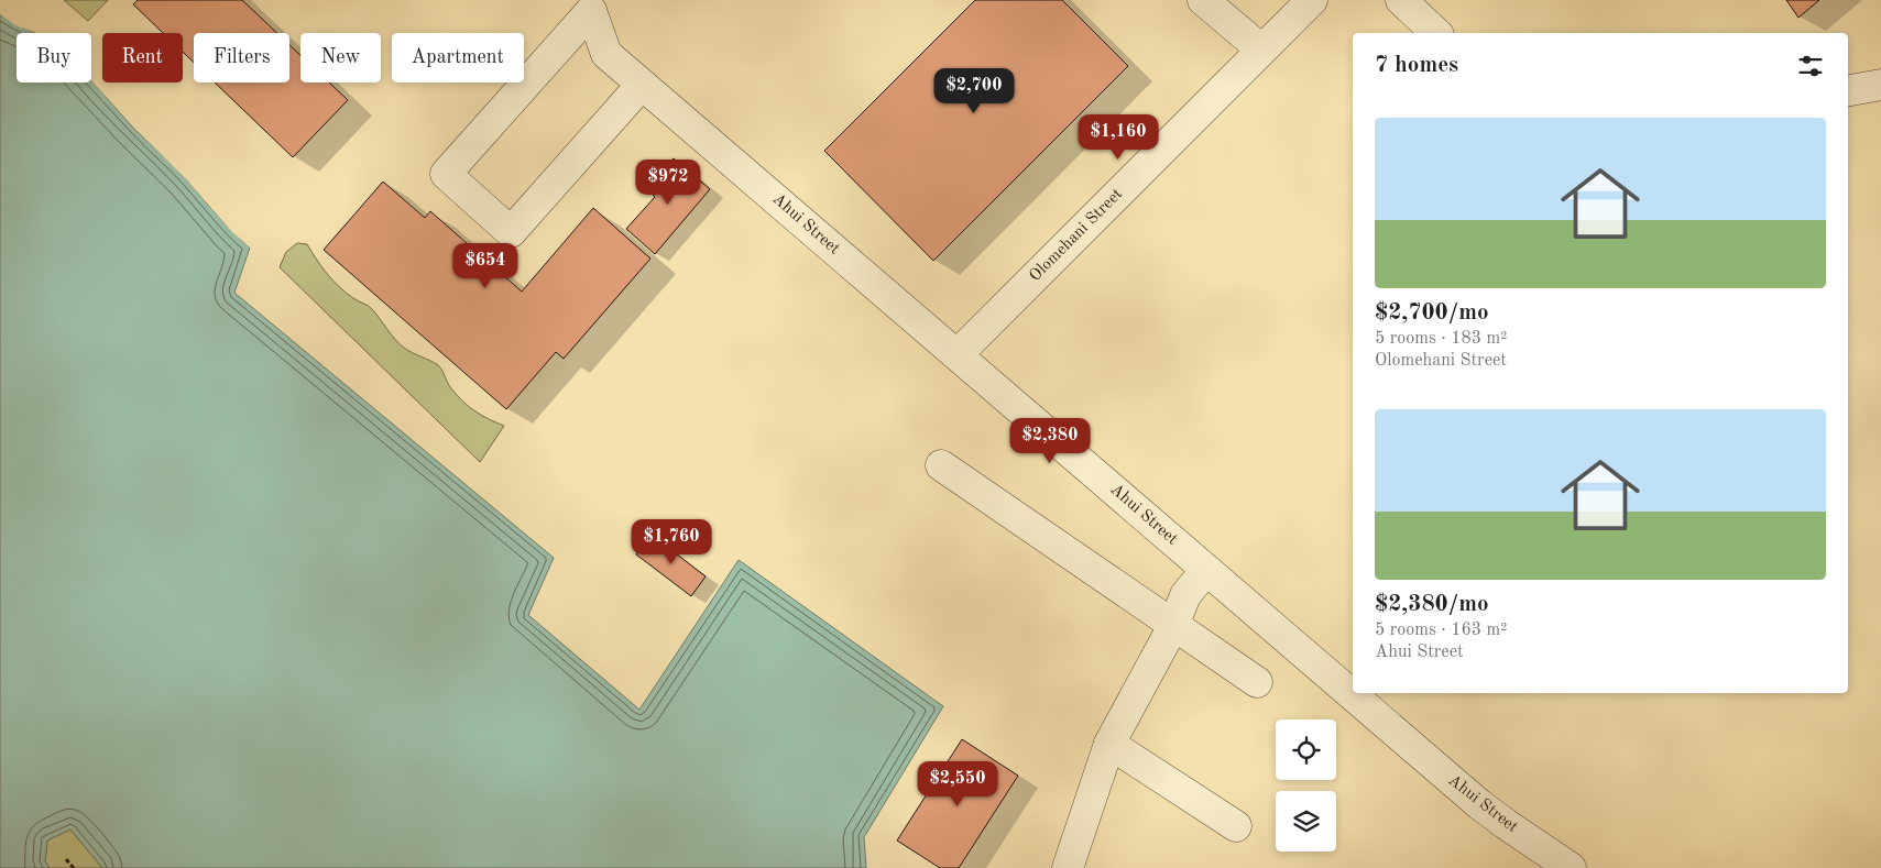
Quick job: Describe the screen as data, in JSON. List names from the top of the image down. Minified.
{"streets":{"street":["Ahui Street","Olomehani Street"]},"crossings":[["Ahui Street","Olomehani Street"]],"page":{"chip":["Buy","Rent","Filters","New","Apartment"],"heading":"7 homes","price":["$2,700","$1,160","$972","$654","$2,380","$1,760","$2,550"],"list":[{"name":"$2,700/mo","note":"5 rooms · 183 m² · Olomehani Street"},{"name":"$2,380/mo","note":"5 rooms · 163 m² · Ahui Street"}]}}
